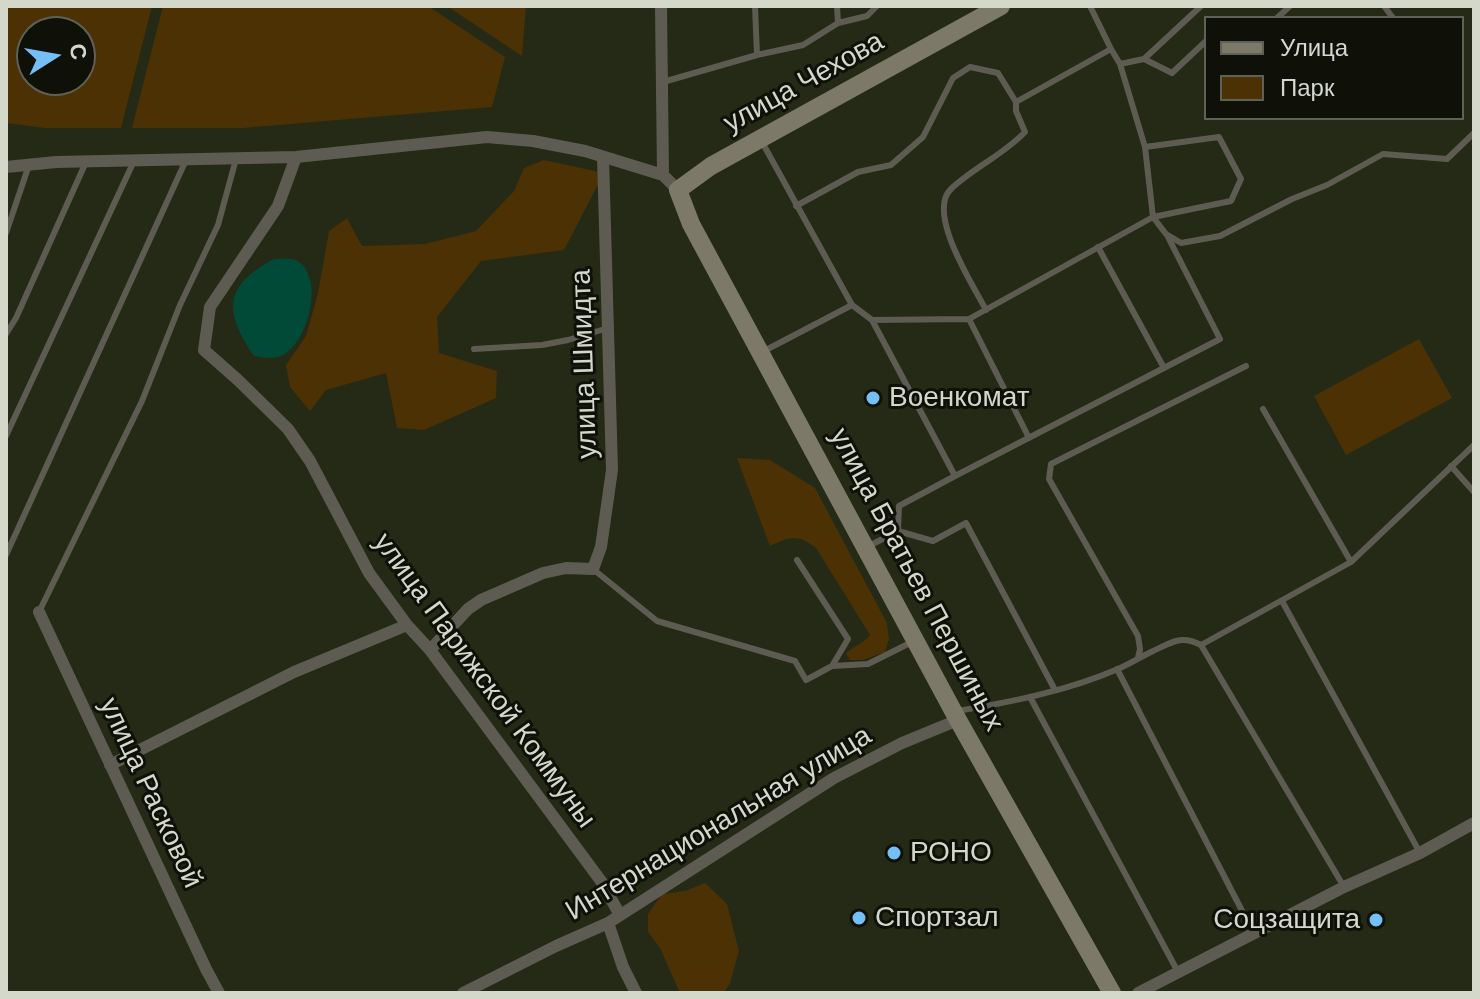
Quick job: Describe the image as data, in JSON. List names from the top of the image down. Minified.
{"streets":{"street":["улица Чехова","улица Шмидта","улица Братьев Першиных","улица Парижской Коммуны","улица Расковой","Интернациональная улица"]},"crossings":[["улица Чехова","улица Братьев Першиных"],["улица Братьев Першиных","Интернациональная улица"],["улица Парижской Коммуны","Интернациональная улица"]],"places":["Военкомат","РОНО","Спортзал","Соцзащита"],"legend":["Улица","Парк"],"north":"right"}
